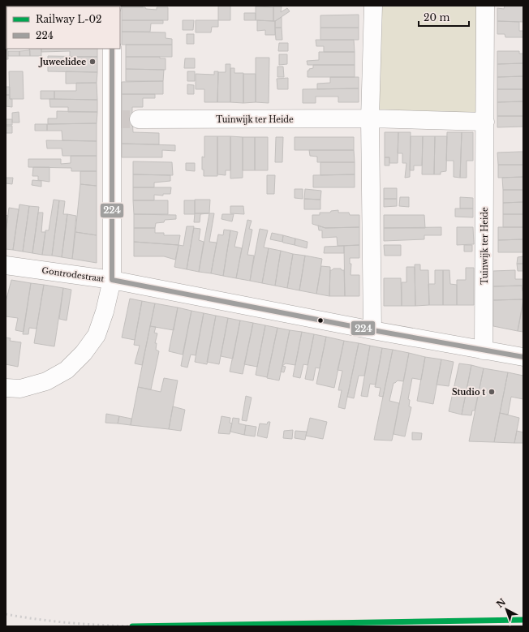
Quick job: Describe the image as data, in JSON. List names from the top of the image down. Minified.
{"streets":{"street":["Tuinwijk ter Heide","Gontrodestraat"]},"crossings":[["Tuinwijk ter Heide","Gontrodestraat"]],"places":["Juweelidee","Studio t"],"lines":["transit line 224","rail line L-02"],"legend":["Railway L-02","224"],"scale_bar":"20 m","north":"top left"}
